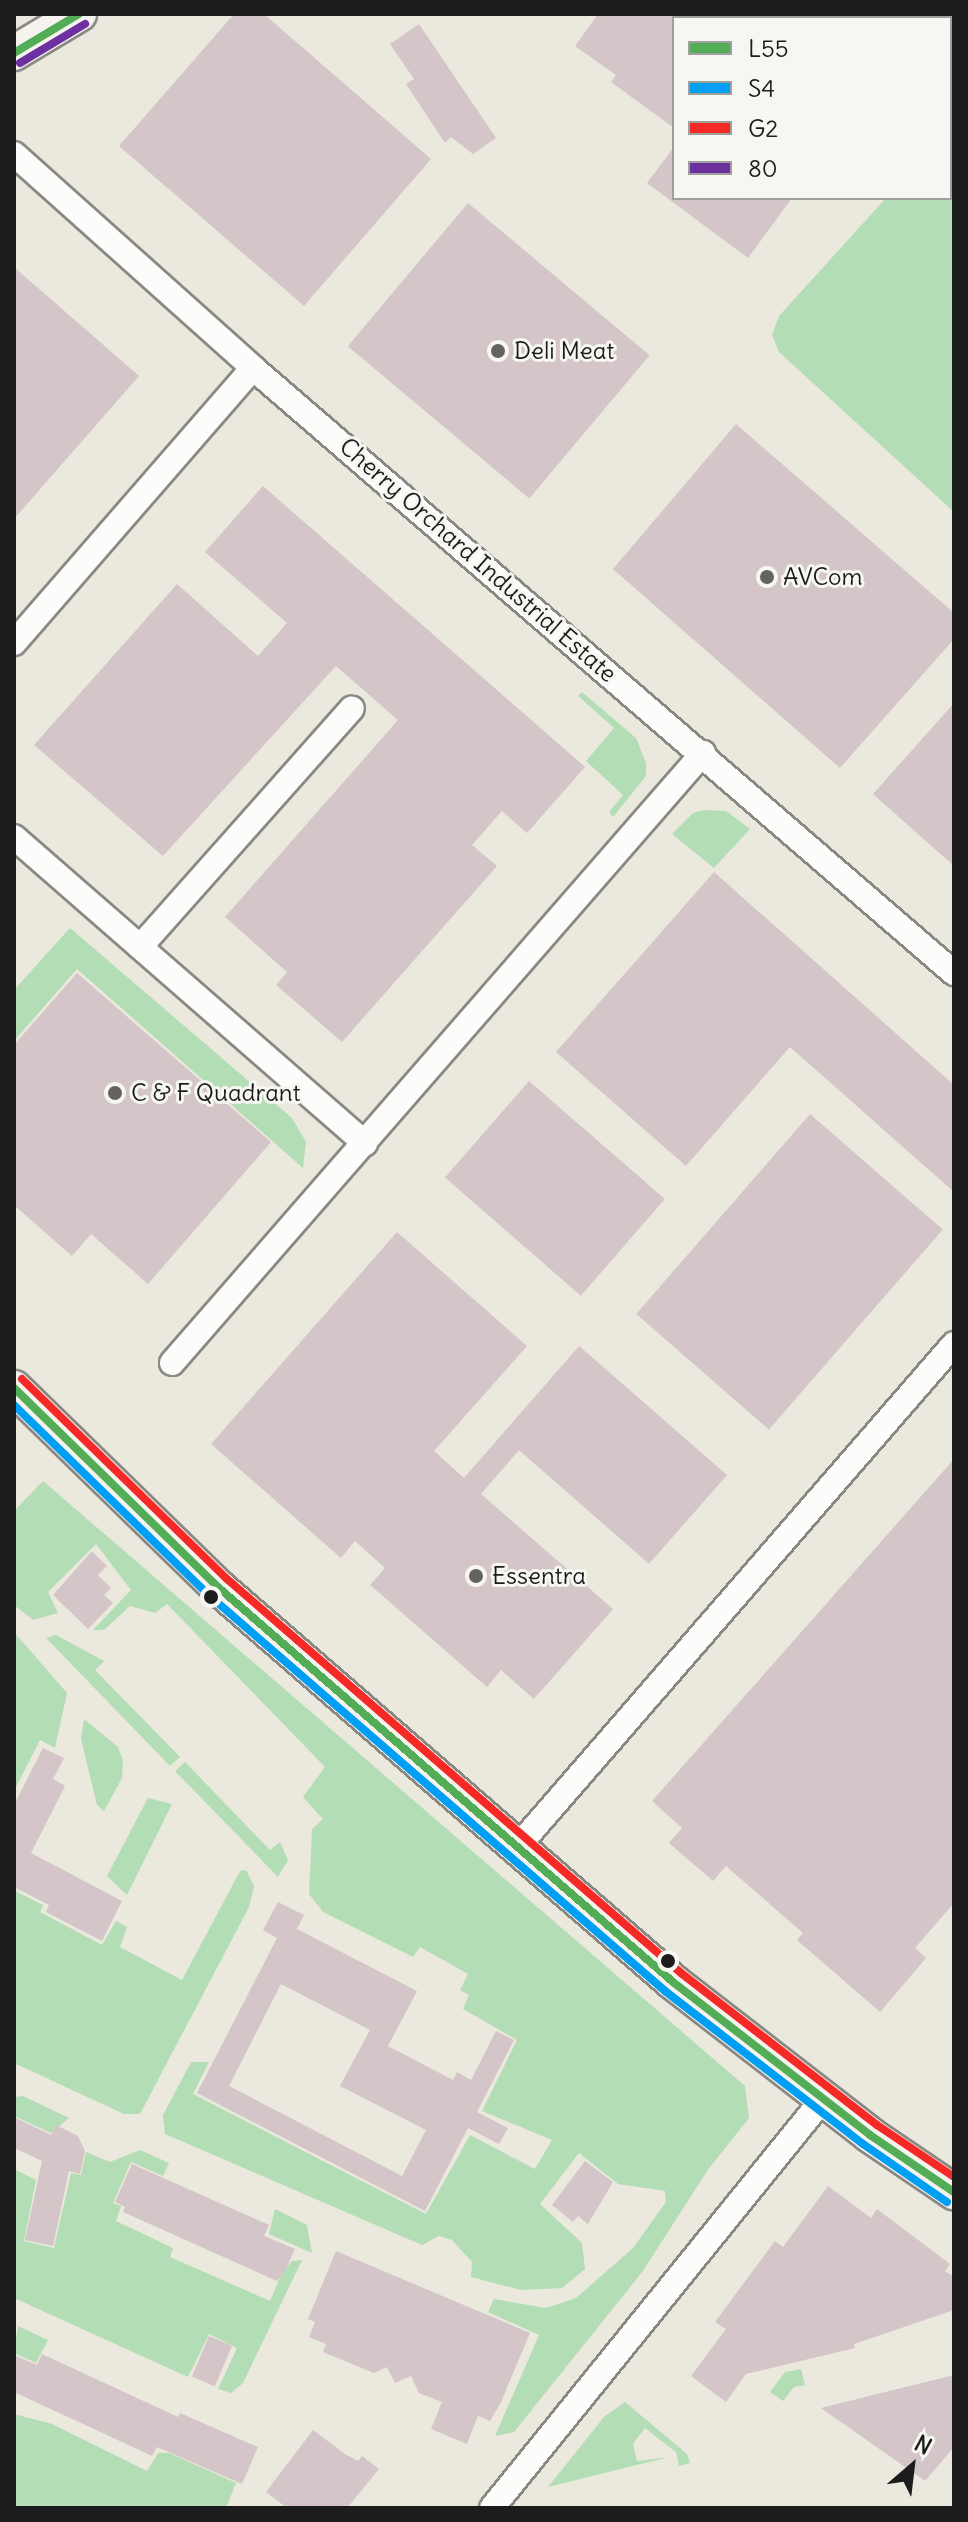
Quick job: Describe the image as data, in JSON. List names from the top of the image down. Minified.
{"streets":{"street":["Cherry Orchard Industrial Estate"]},"places":["Deli Meat","AVCom","C & F Quadrant","Essentra"],"lines":["transit line L55","transit line 80","transit line G2","transit line S4"],"legend":["L55","S4","G2","80"],"north":"top right"}
